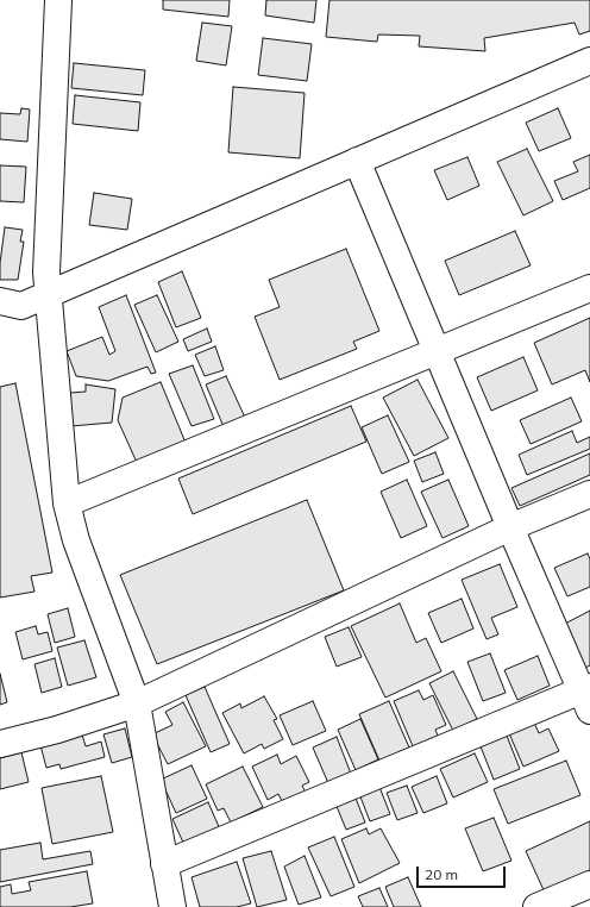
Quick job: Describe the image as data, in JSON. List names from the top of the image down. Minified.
{"scale_bar":"20 m"}
